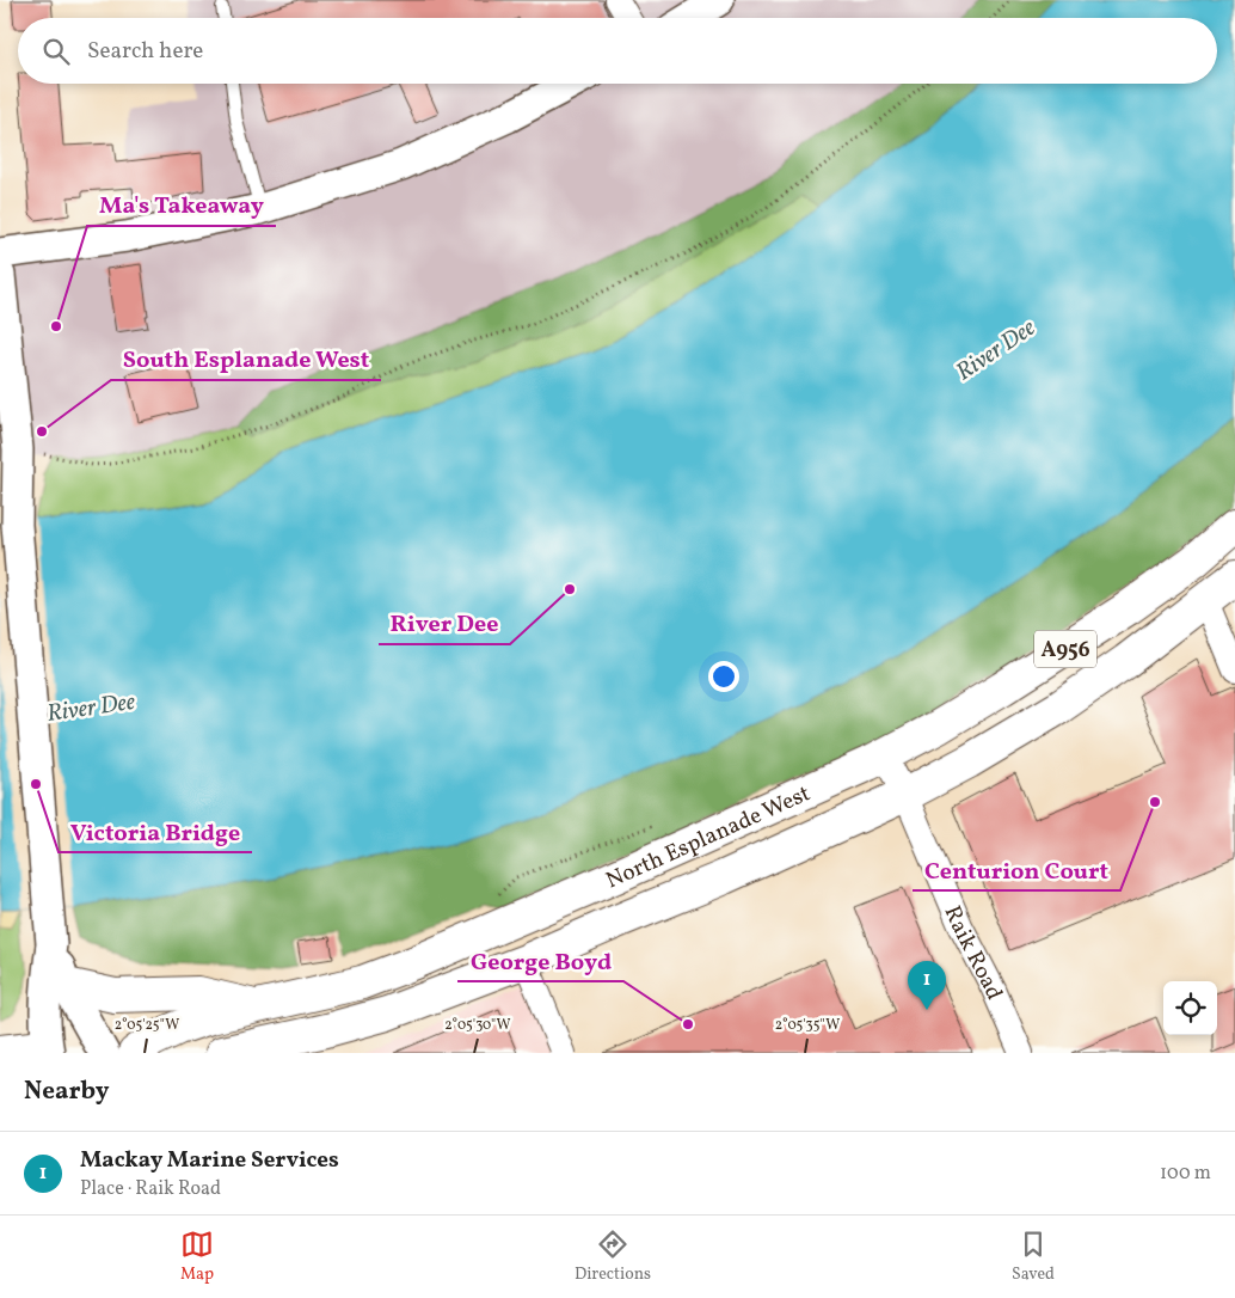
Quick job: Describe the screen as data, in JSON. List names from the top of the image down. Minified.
{"streets":{"main road":["A956","North Esplanade West"],"street":["Raik Road"]},"crossings":[["North Esplanade West","Raik Road"]],"water":["River Dee"],"places":["Ma's Takeaway","South Esplanade West","River Dee","Victoria Bridge","Centurion Court","George Boyd"],"page":{"search":"Search here","pins":"1","heading":"Nearby","list":[{"mark":"1","name":"Mackay Marine Services","note":"Place · Raik Road","value":"100 m"}],"nav":["Map","Directions","Saved"]},"coordinates":["2°05'25\"W","2°05'30\"W","2°05'35\"W"]}
